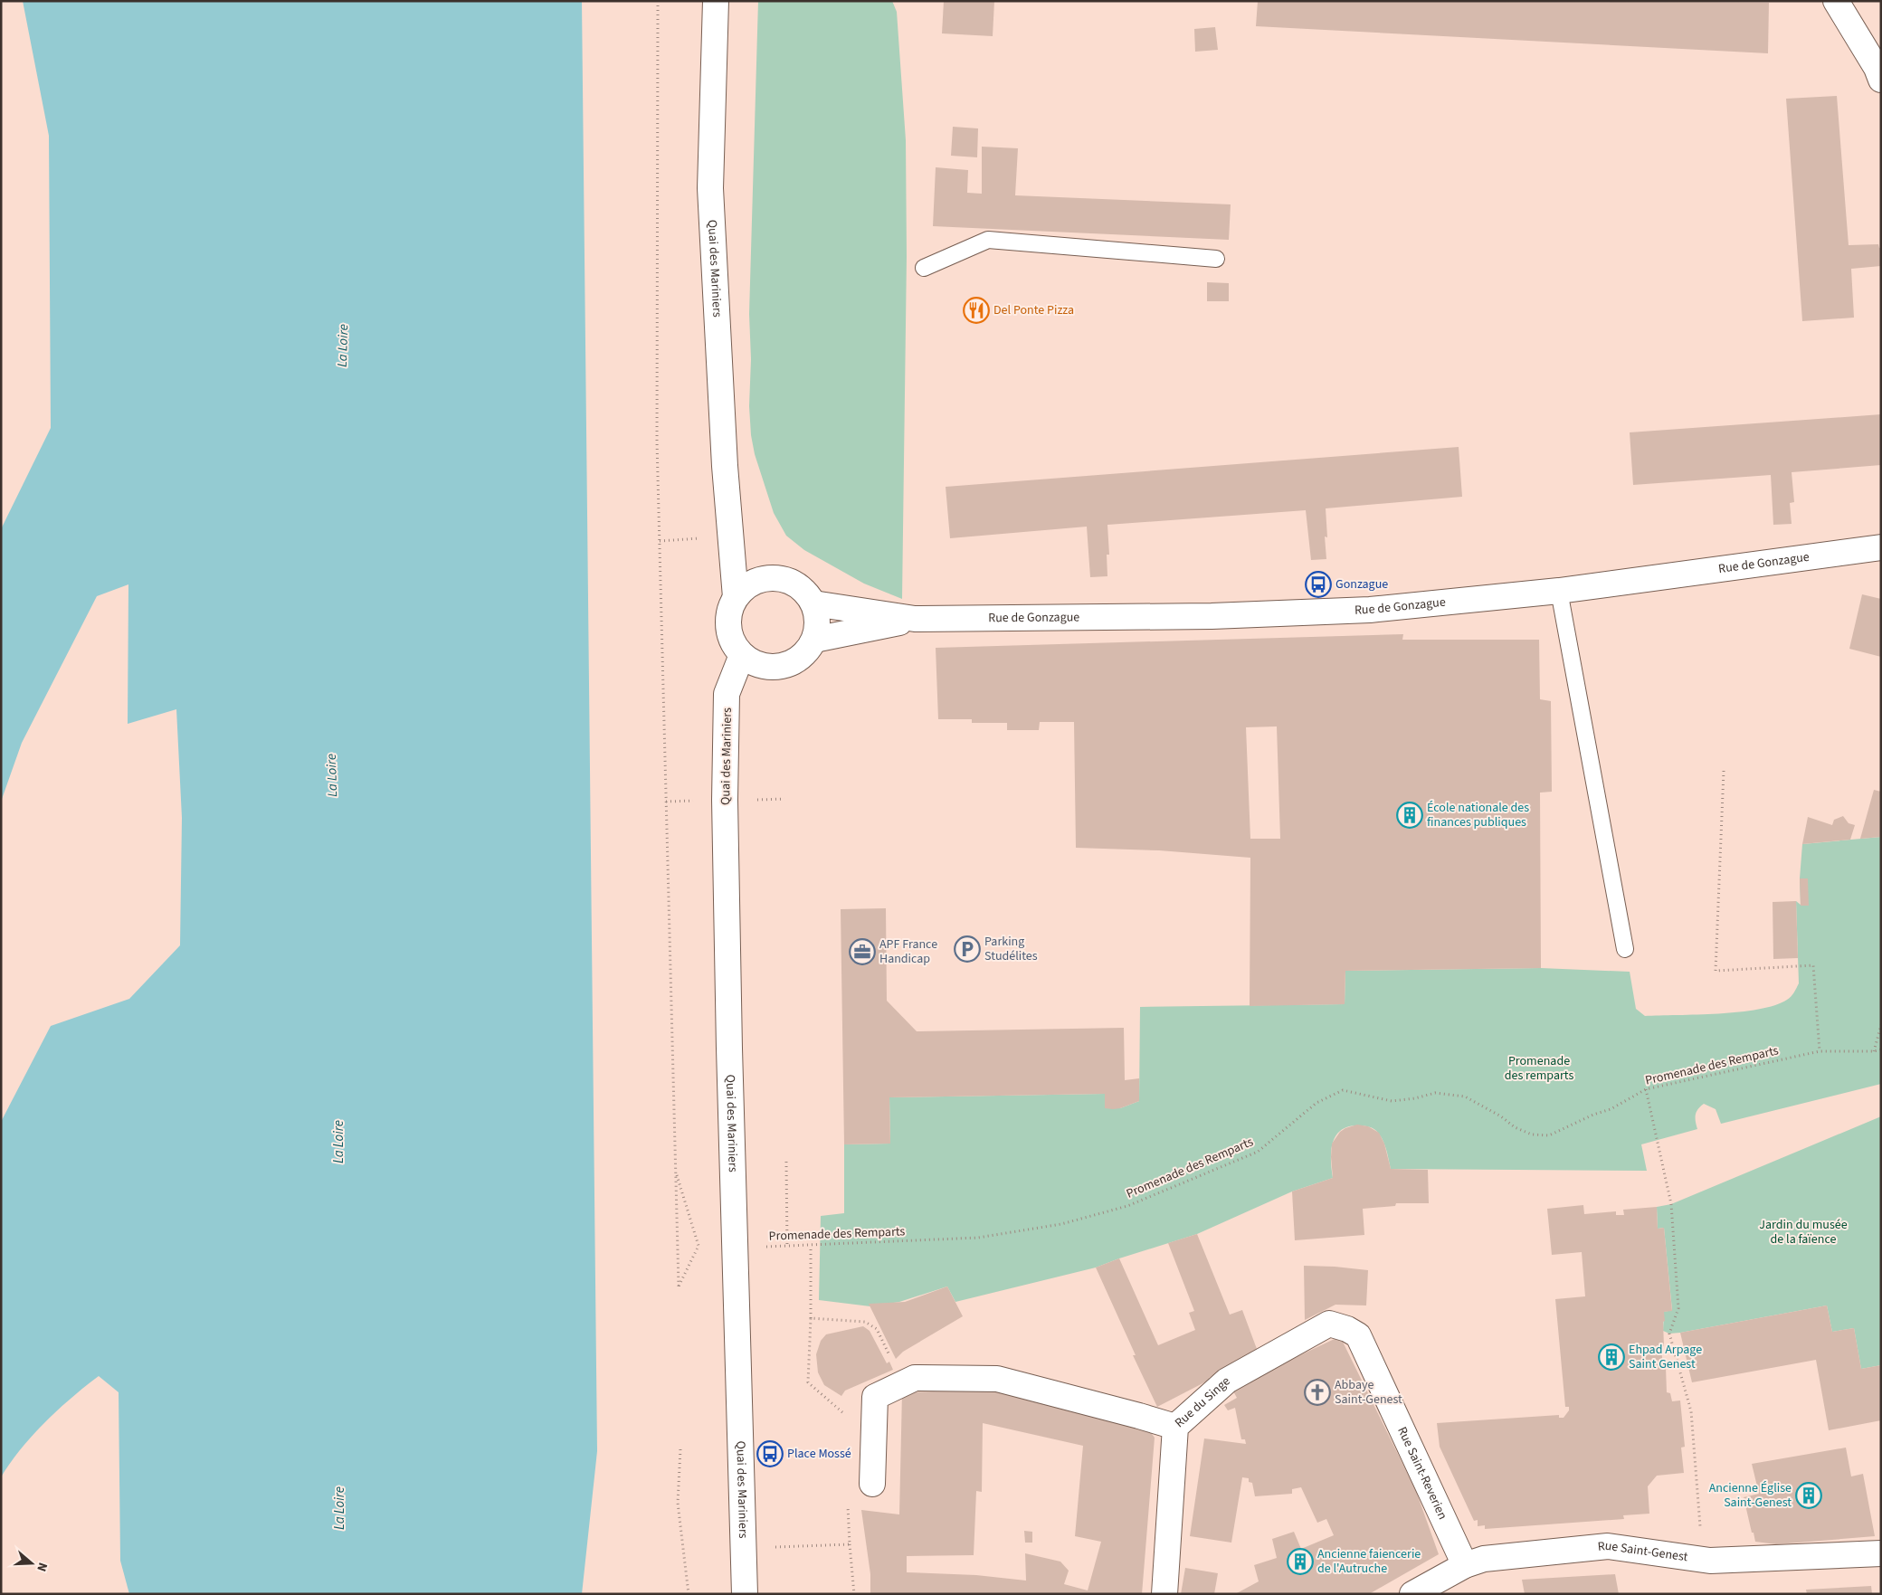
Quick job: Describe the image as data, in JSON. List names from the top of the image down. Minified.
{"streets":{"main road":["Quai des Mariniers","Rue de Gonzague","Rue du Singe","Rue Saint-Reverien","Rue Saint-Genest"],"path":["Promenade des Remparts"]},"crossings":[["Quai des Mariniers","Rue de Gonzague"],["Quai des Mariniers","Promenade des Remparts"],["Rue du Singe","Rue Saint-Reverien"],["Rue Saint-Reverien","Rue Saint-Genest"]],"water":["La Loire"],"parks":["Promenade des remparts","Jardin du musée de la faïence"],"places":{"restaurant":["Del Ponte Pizza"],"bus stop":["Gonzague","Place Mossé"],"building":["École nationale des finances publiques","Ehpad Arpage Saint Genest","Ancienne Église Saint-Genest","Ancienne faiencerie de l'Autruche"],"parking":["Parking Studélites"],"office":["APF France Handicap"],"church":["Abbaye Saint-Genest"]},"north":"right"}
